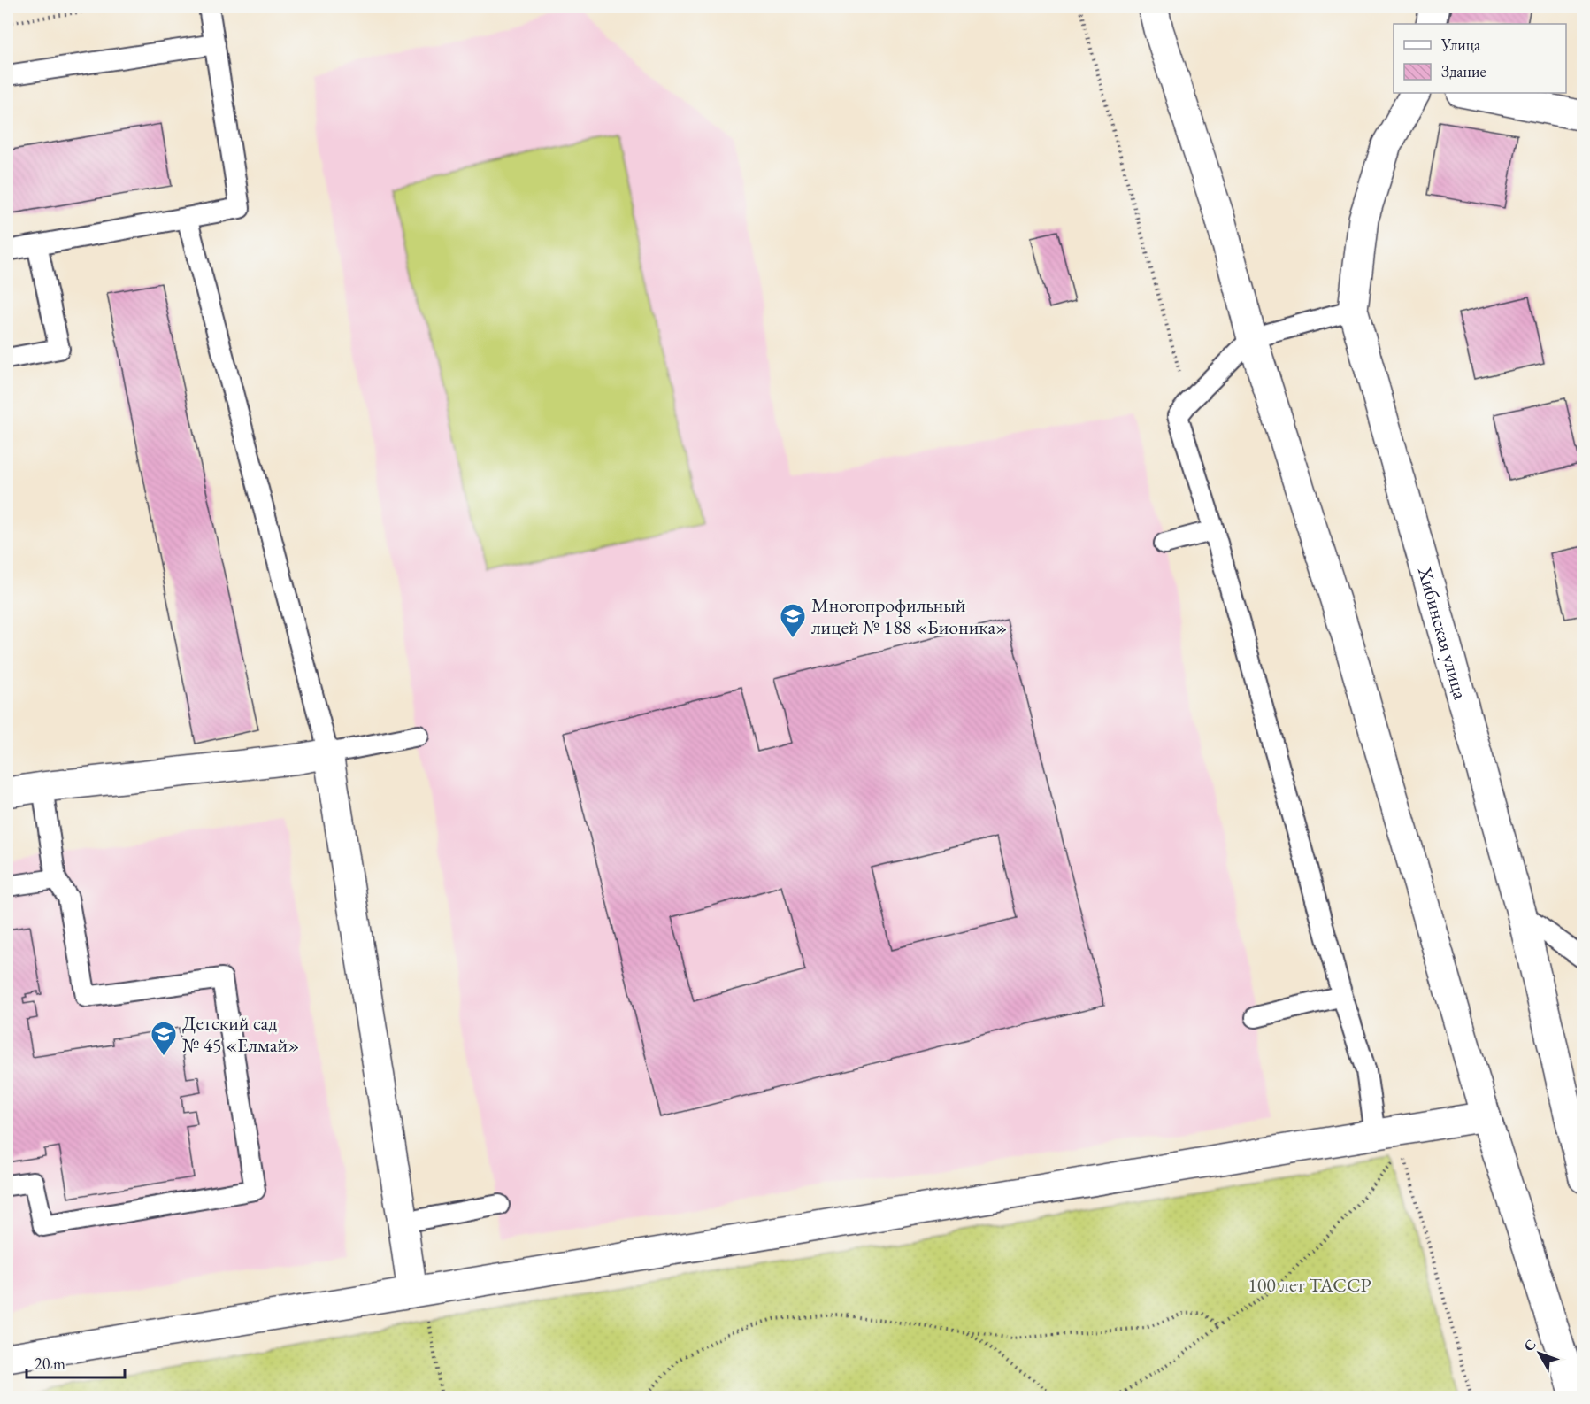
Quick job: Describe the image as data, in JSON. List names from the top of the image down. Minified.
{"streets":{"street":["Хибинская улица"]},"parks":["100 лет ТАССР"],"places":{"school or university":["Многопрофильный лицей № 188 «Бионика»","Детский сад № 45 «Елмай»"]},"legend":["Улица","Здание"],"scale_bar":"20 m","north":"top left"}
